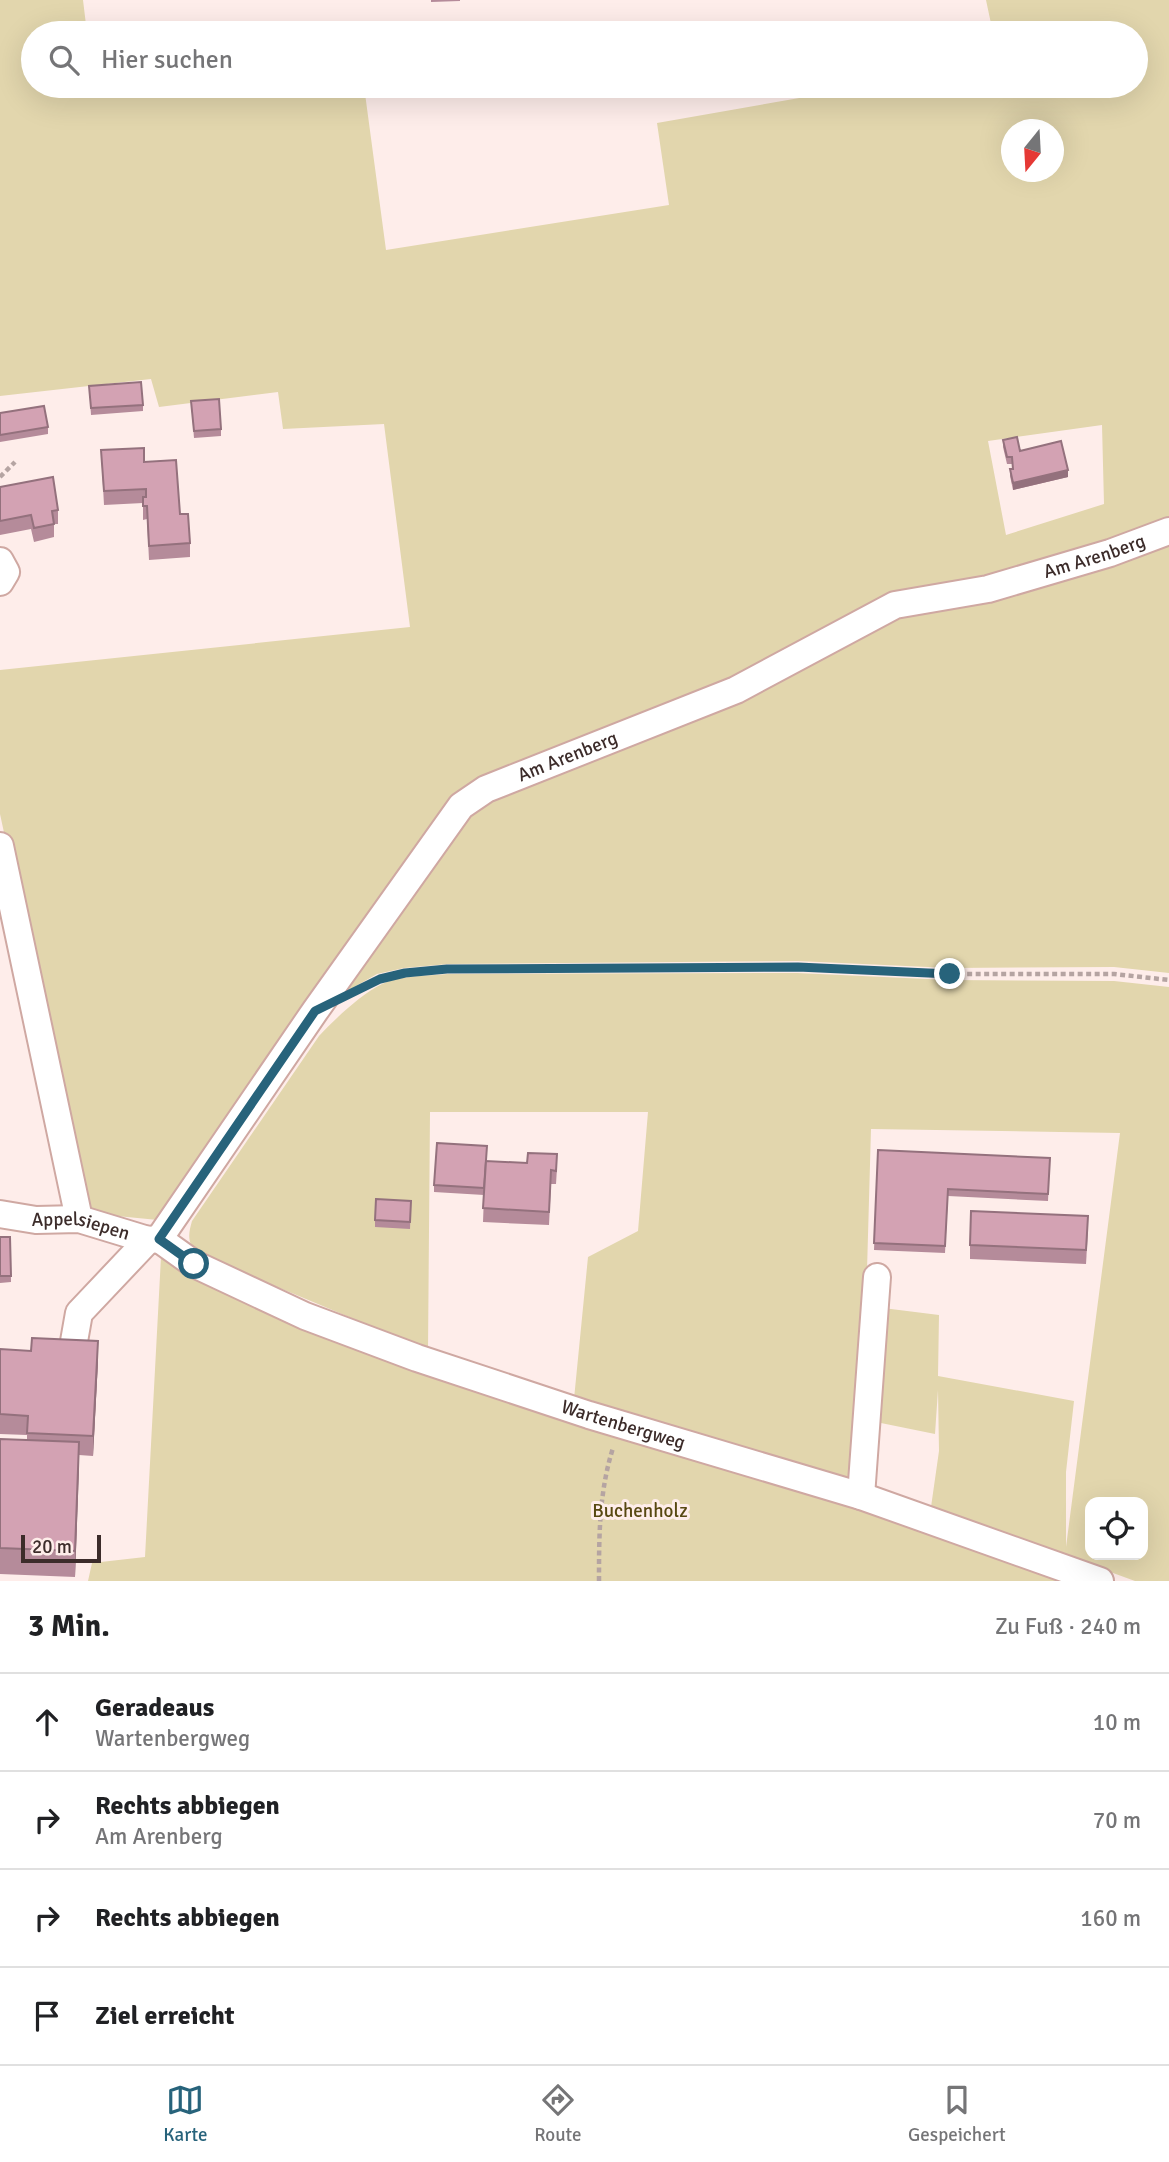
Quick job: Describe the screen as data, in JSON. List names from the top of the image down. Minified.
{"streets":{"street":["Am Arenberg","Appelsiepen","Wartenbergweg"]},"crossings":[["Am Arenberg","Appelsiepen"],["Am Arenberg","Wartenbergweg"],["Appelsiepen","Wartenbergweg"]],"parks":["Buchenholz"],"scale_bar":"20 m","north":"bottom","page":{"search":"Hier suchen","scale":"20 m","heading":["3 Min.","Zu Fuß · 240 m"],"list":[["Geradeaus","Wartenbergweg","10 m"],["Rechts abbiegen","Am Arenberg","70 m"],["Rechts abbiegen","160 m"],"Ziel erreicht"],"nav":["Karte","Route","Gespeichert"]}}
